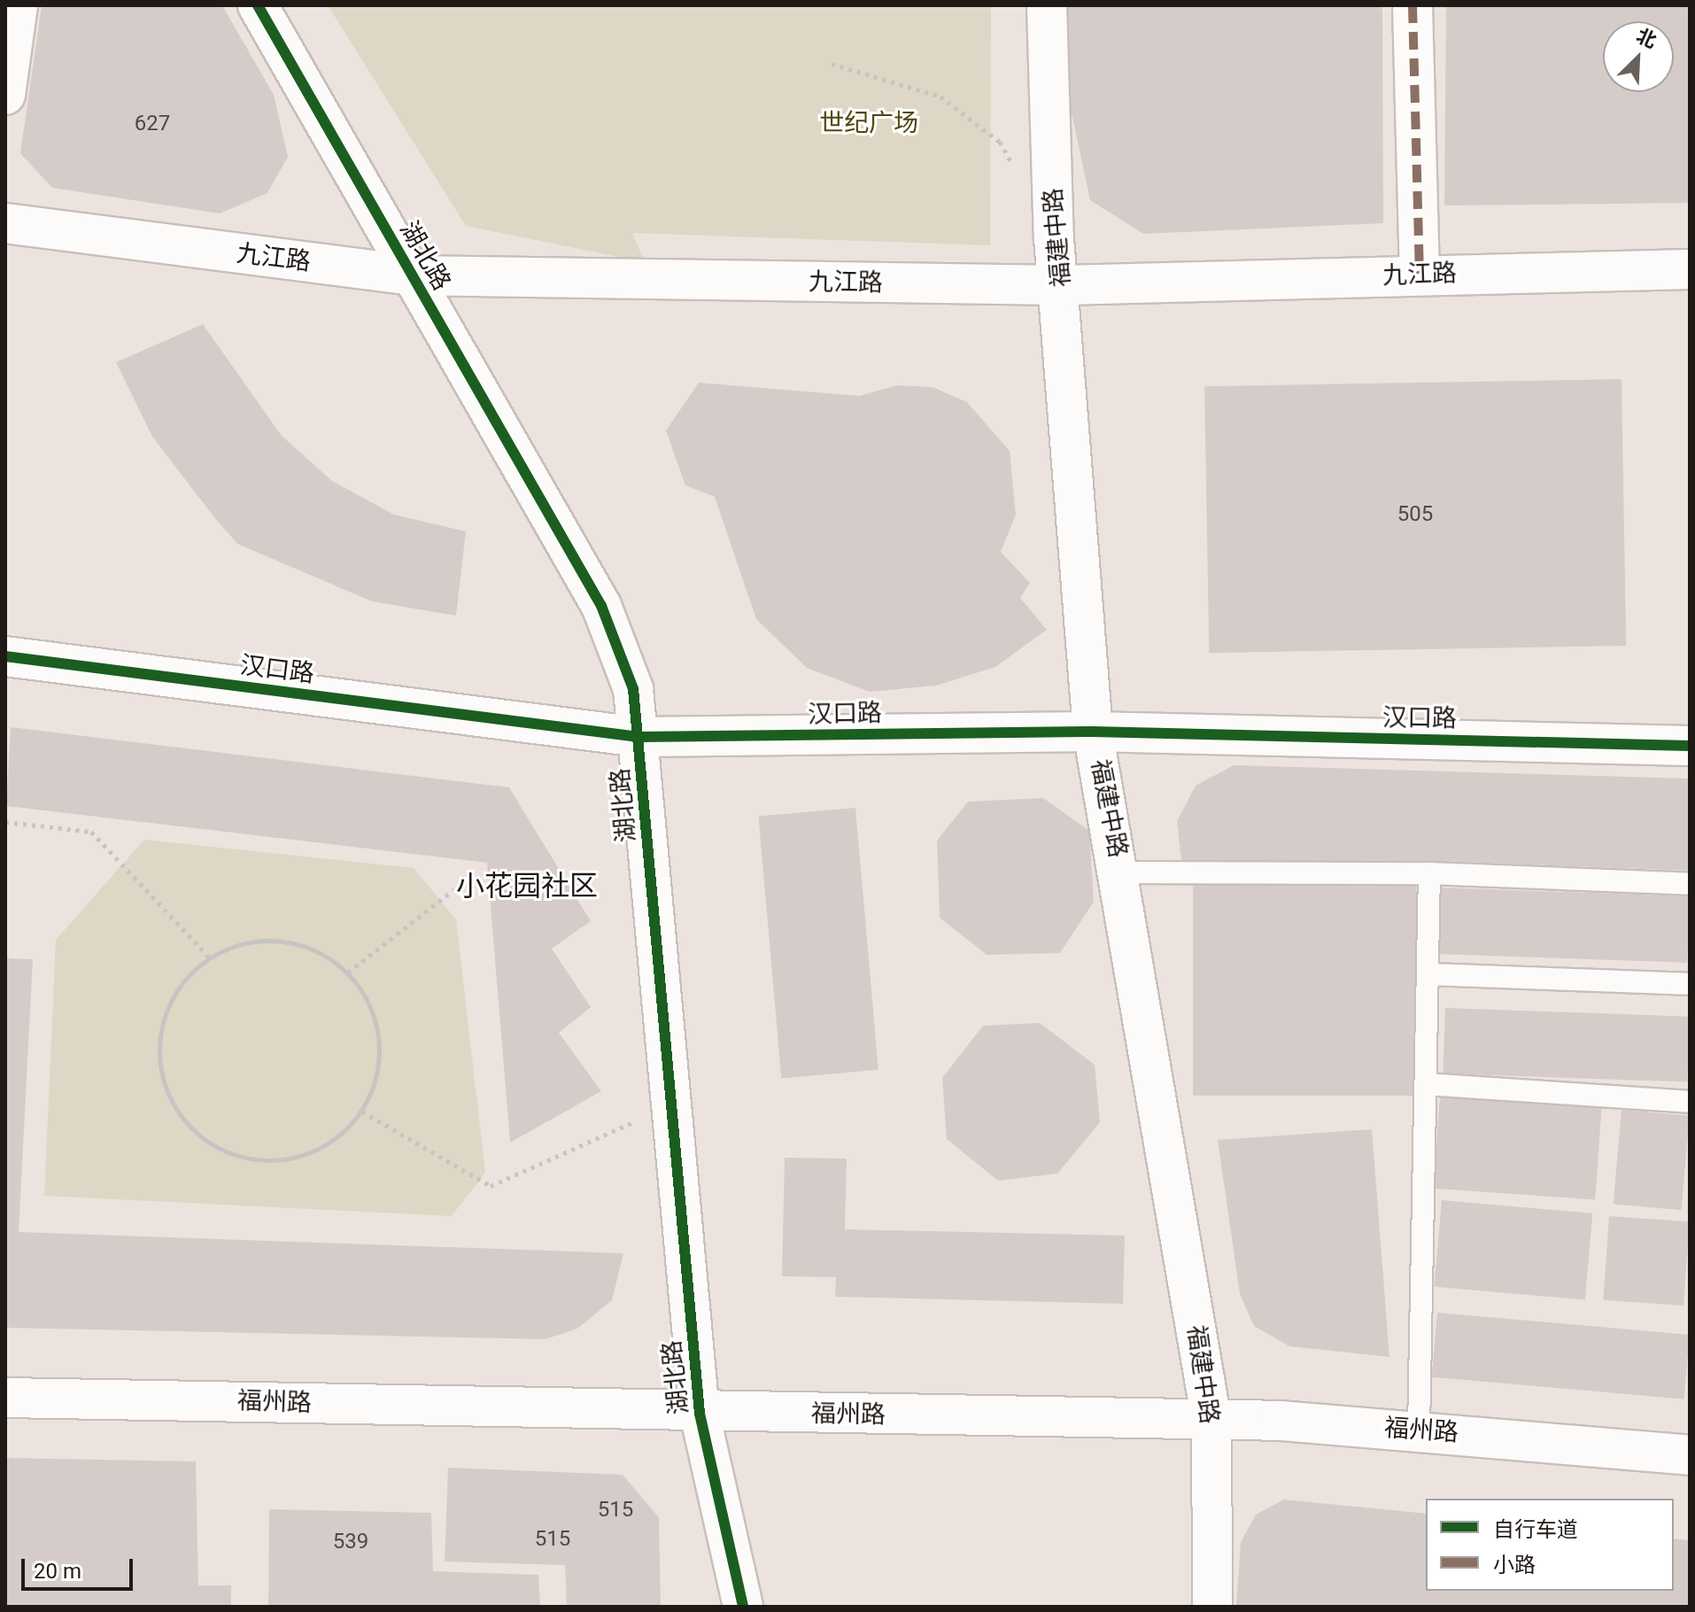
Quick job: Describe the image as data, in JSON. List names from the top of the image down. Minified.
{"streets":{"street":["福建中路","湖北路","九江路","汉口路","福州路"]},"crossings":[["福建中路","九江路"],["福建中路","汉口路"],["福建中路","福州路"],["湖北路","九江路"],["湖北路","汉口路"],["湖北路","福州路"]],"districts":["小花园社区"],"parks":["世纪广场"],"house_numbers":["627","505","515","515","539"],"legend":["自行车道","小路"],"scale_bar":"20 m","north":"top right"}
